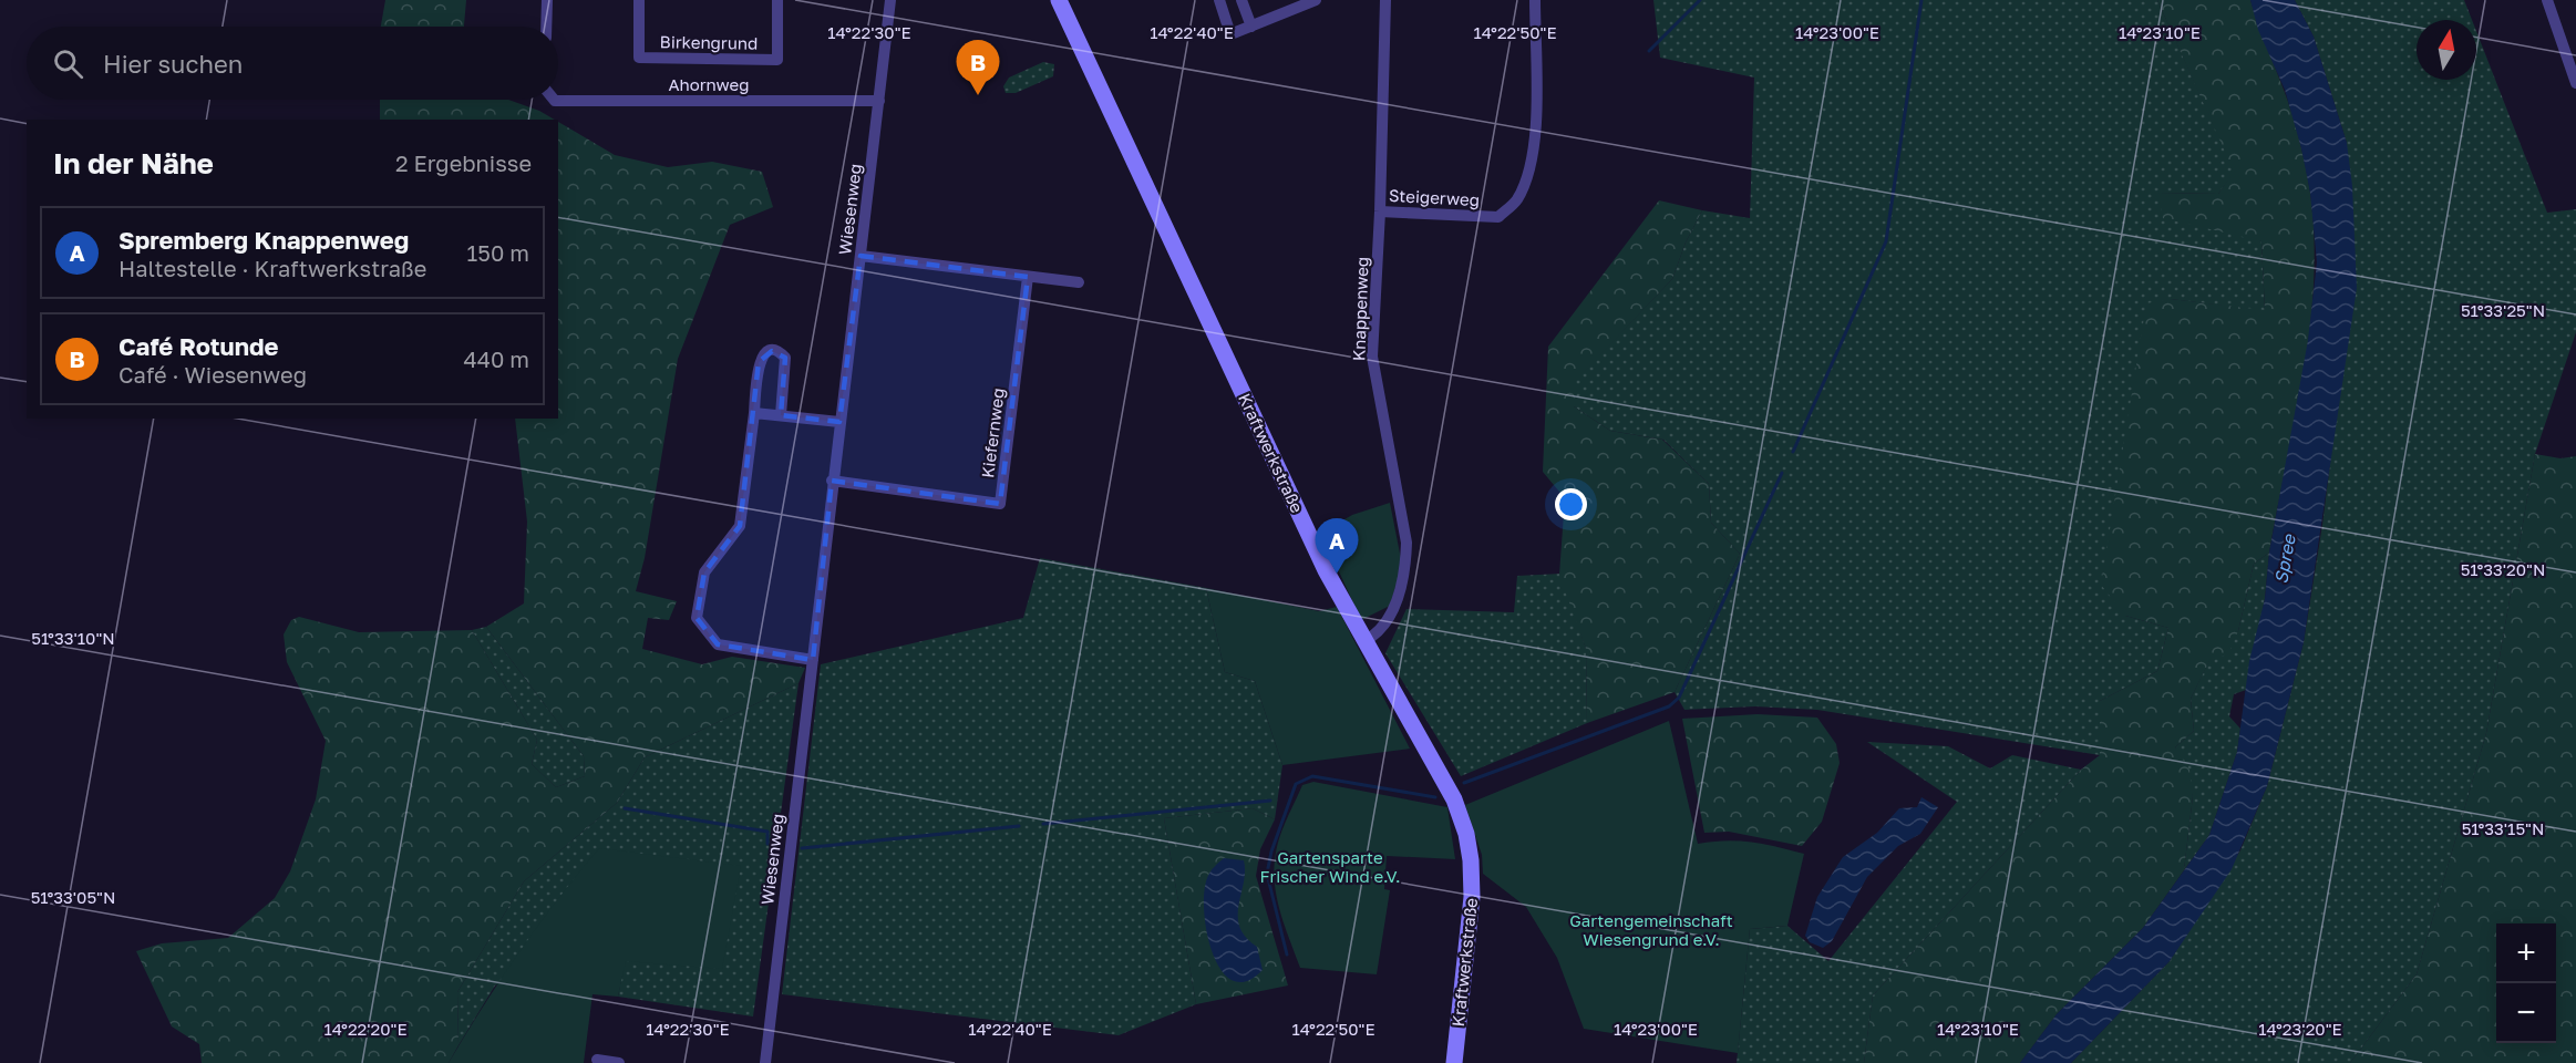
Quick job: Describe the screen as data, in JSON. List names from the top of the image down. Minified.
{"streets":{"main road":["Kraftwerkstraße"],"street":["Birkengrund","Ahornweg","Steigerweg","Wiesenweg","Knappenweg","Kiefernweg"]},"crossings":[["Ahornweg","Wiesenweg"],["Steigerweg","Knappenweg"],["Wiesenweg","Kiefernweg"],["Knappenweg","Kraftwerkstraße"]],"water":["Spree"],"parks":["Gartensparte Frischer Wind e.V.","Gartengemeinschaft Wiesengrund e.V."],"north":"top","page":{"search":"Hier suchen","pins":["B","A"],"heading":["In der Nähe","2 Ergebnisse"],"list":[{"mark":"A","name":"Spremberg Knappenweg","note":"Haltestelle · Kraftwerkstraße","value":"150 m"},{"mark":"B","name":"Café Rotunde","note":"Café · Wiesenweg","value":"440 m"}],"map_buttons":["+","−"]},"coordinates":["14°22'30\"E","14°22'40\"E","14°22'50\"E","14°23'00\"E","14°23'10\"E","51°33'25\"N","51°33'20\"N","51°33'10\"N","51°33'15\"N","51°33'05\"N","14°22'20\"E","14°23'20\"E"]}
